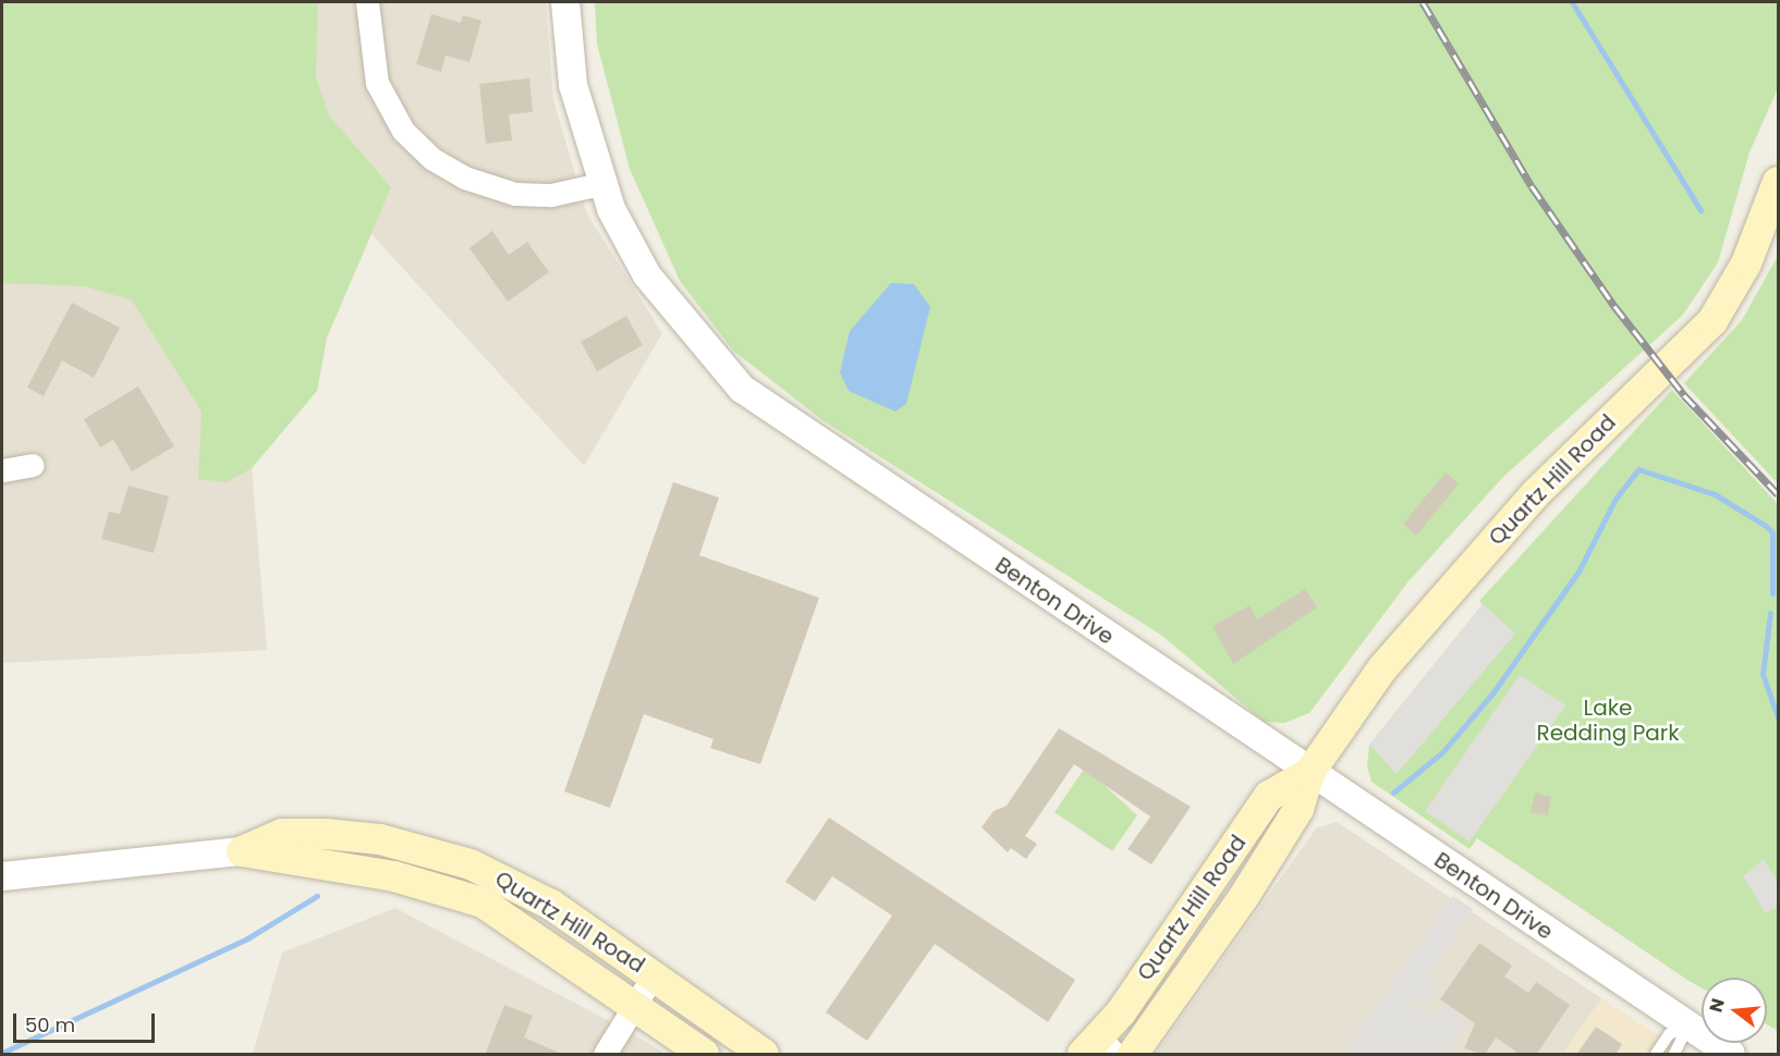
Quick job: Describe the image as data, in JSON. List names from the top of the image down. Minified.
{"streets":{"main road":["Quartz Hill Road"],"street":["Benton Drive"]},"crossings":[["Quartz Hill Road","Benton Drive"]],"parks":["Lake Redding Park"],"scale_bar":"50 m","north":"left"}
